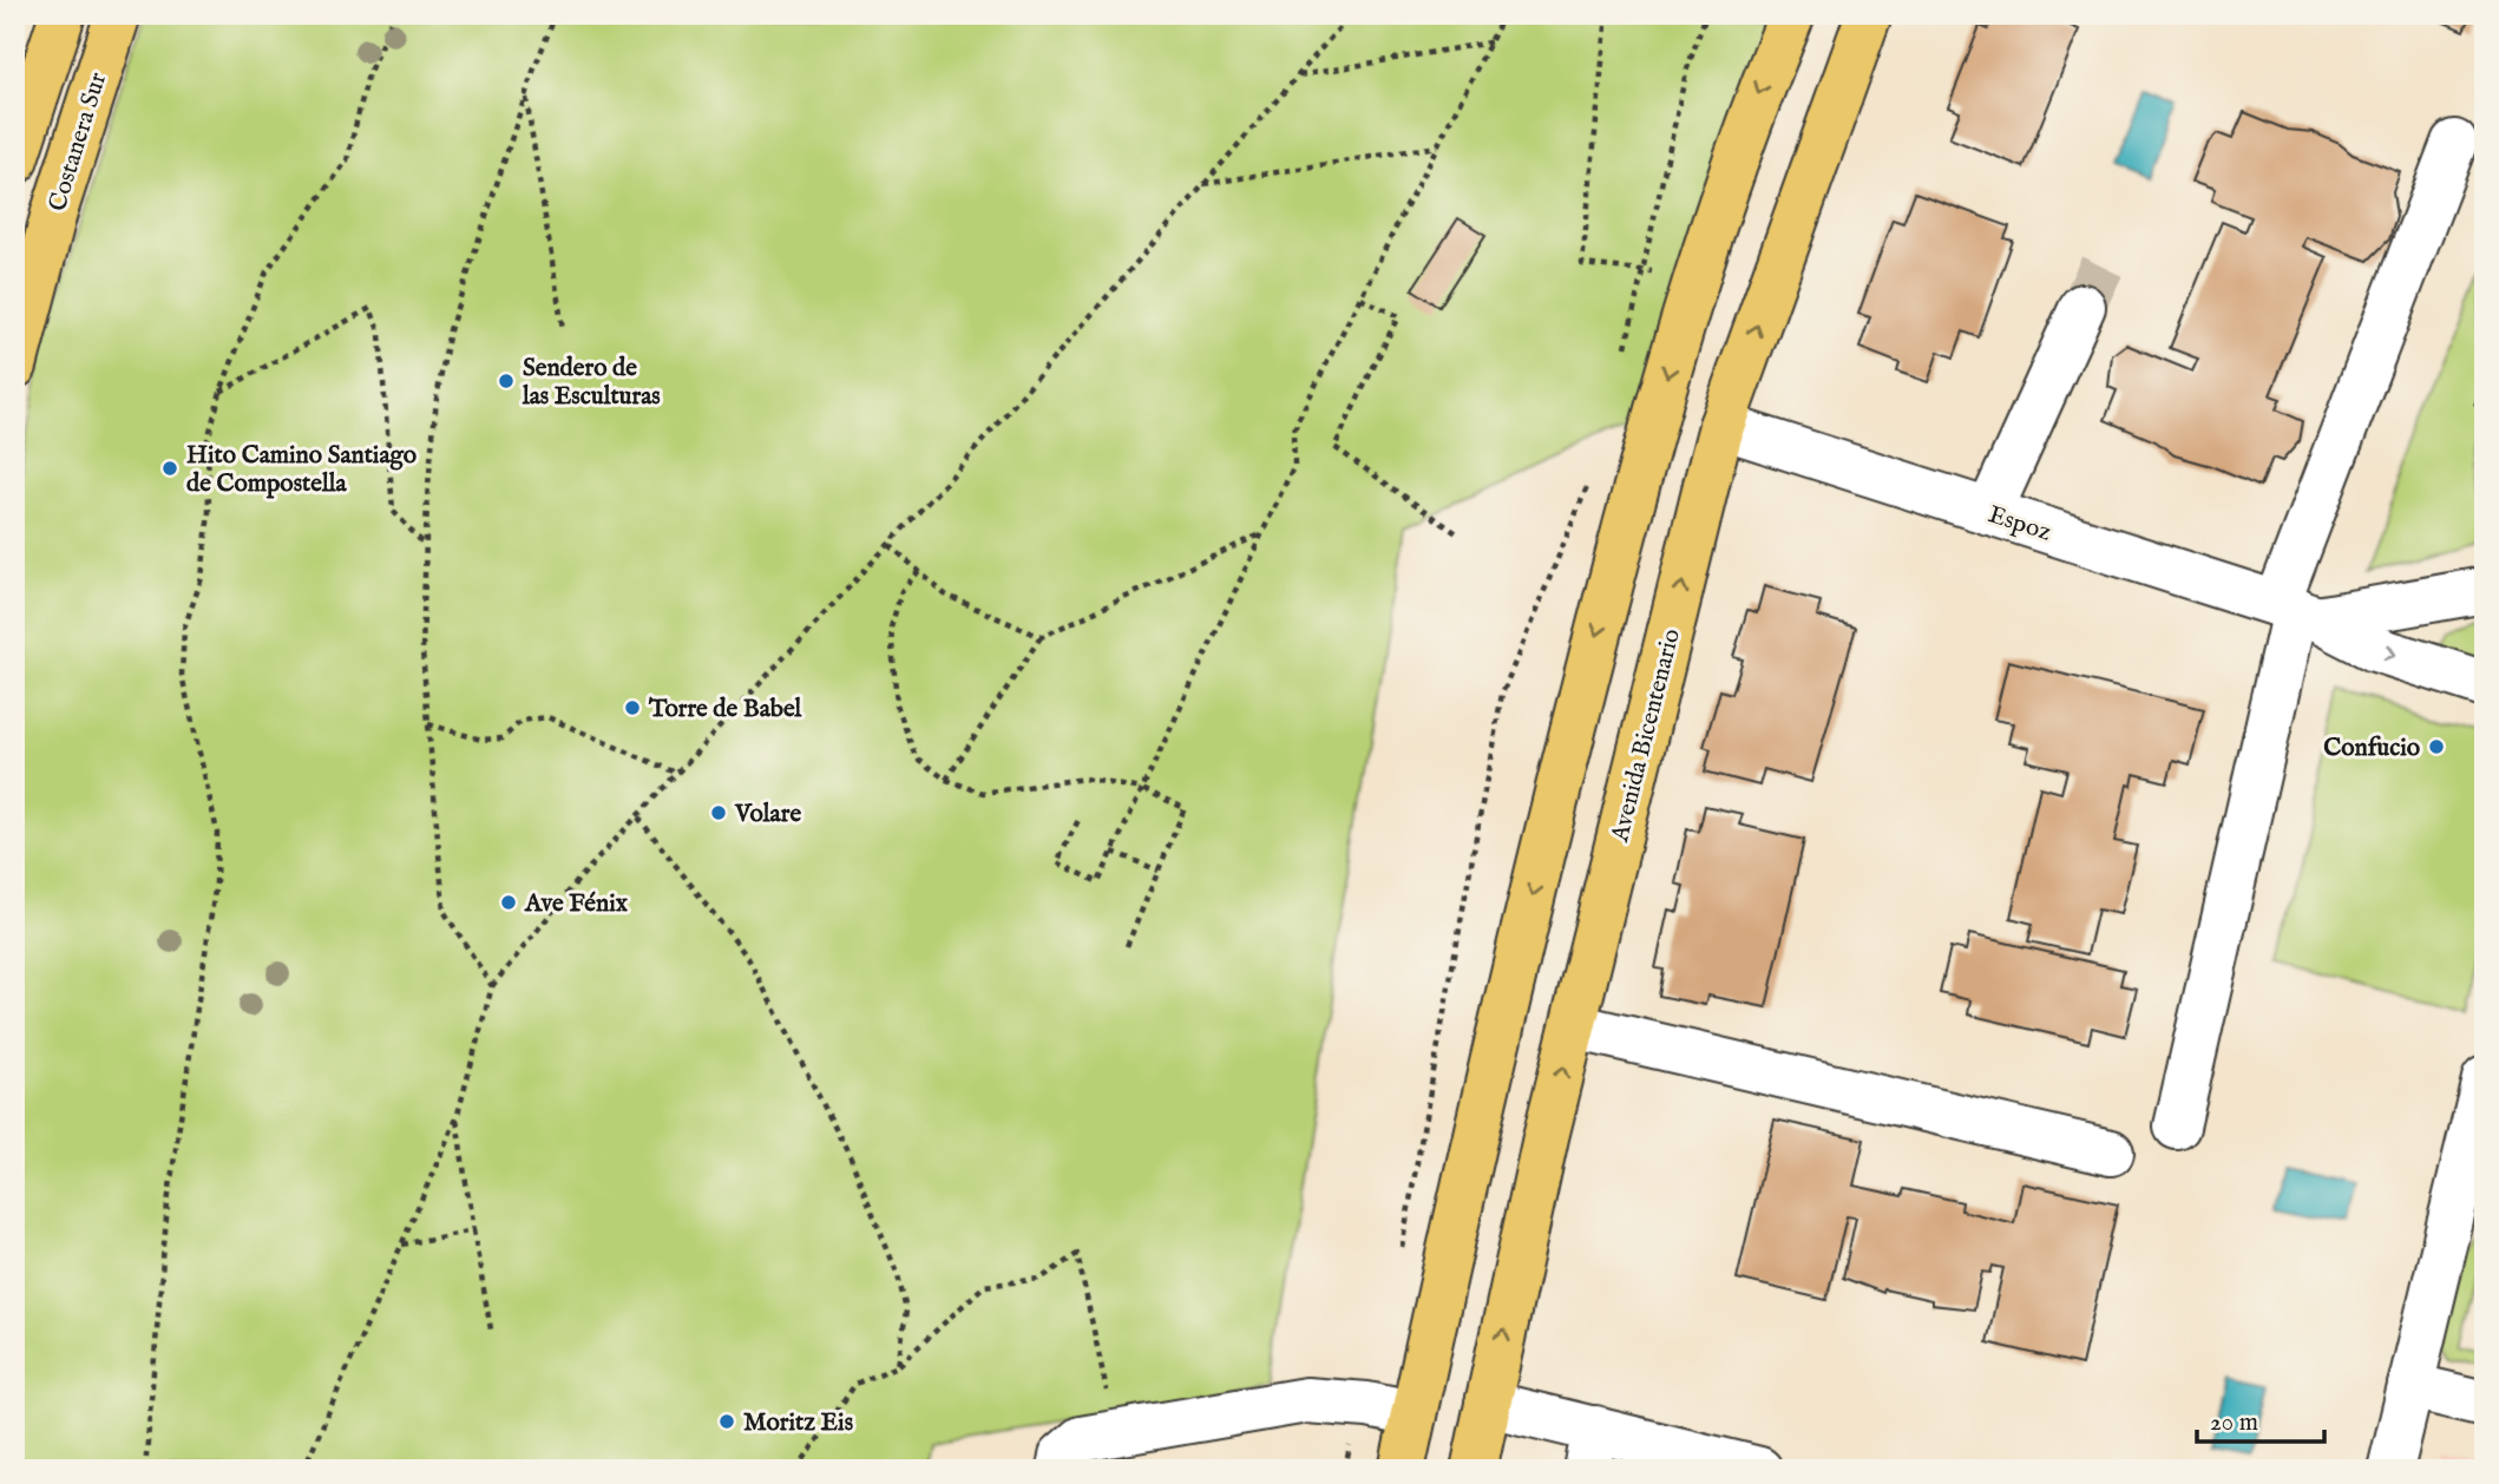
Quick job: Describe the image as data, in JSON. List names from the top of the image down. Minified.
{"streets":{"main road":["Costanera Sur","Avenida Bicentenario"],"street":["Espoz"]},"crossings":[["Espoz","Avenida Bicentenario"]],"places":["Sendero de las Esculturas","Hito Camino Santiago de Compostella","Torre de Babel","Confucio","Volare","Ave Fénix","Moritz Eis"],"scale_bar":"20 m"}
